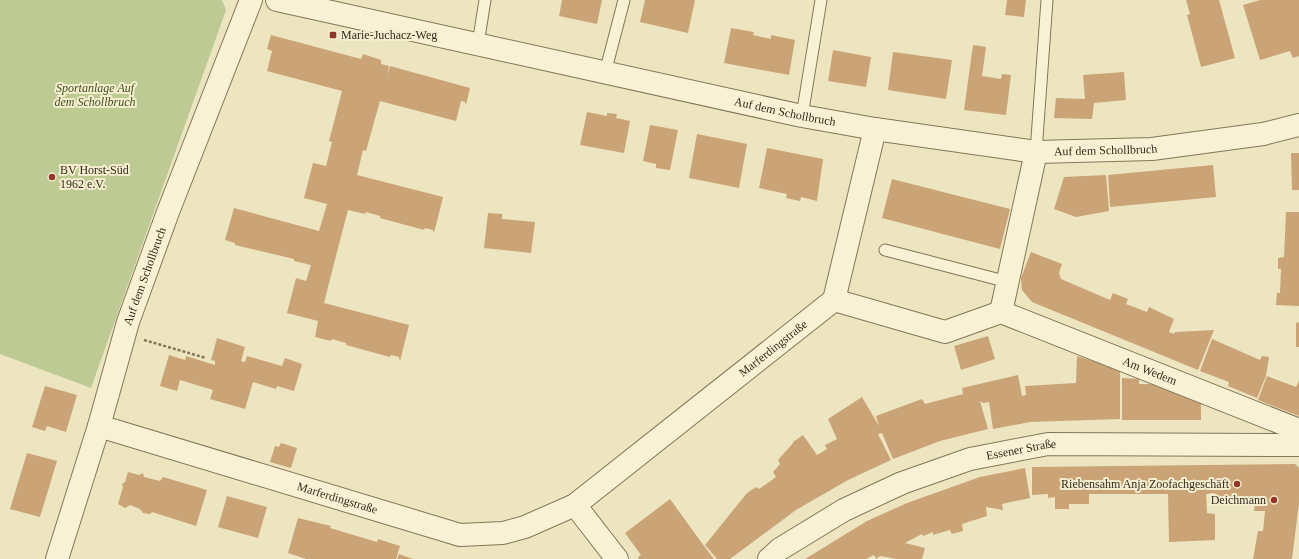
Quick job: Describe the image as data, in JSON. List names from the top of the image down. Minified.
{"streets":{"street":["Auf dem Schollbruch","Marferdingstraße","Am Wedem","Essener Straße"]},"crossings":[["Auf dem Schollbruch","Marferdingstraße"]],"parks":["Sportanlage Auf dem Schollbruch"],"places":{"transit":["Marie-Juchacz-Weg"],"other":["BV Horst-Süd 1962 e.V.","Riebensahm Anja Zoofachgeschäft","Deichmann"]}}
